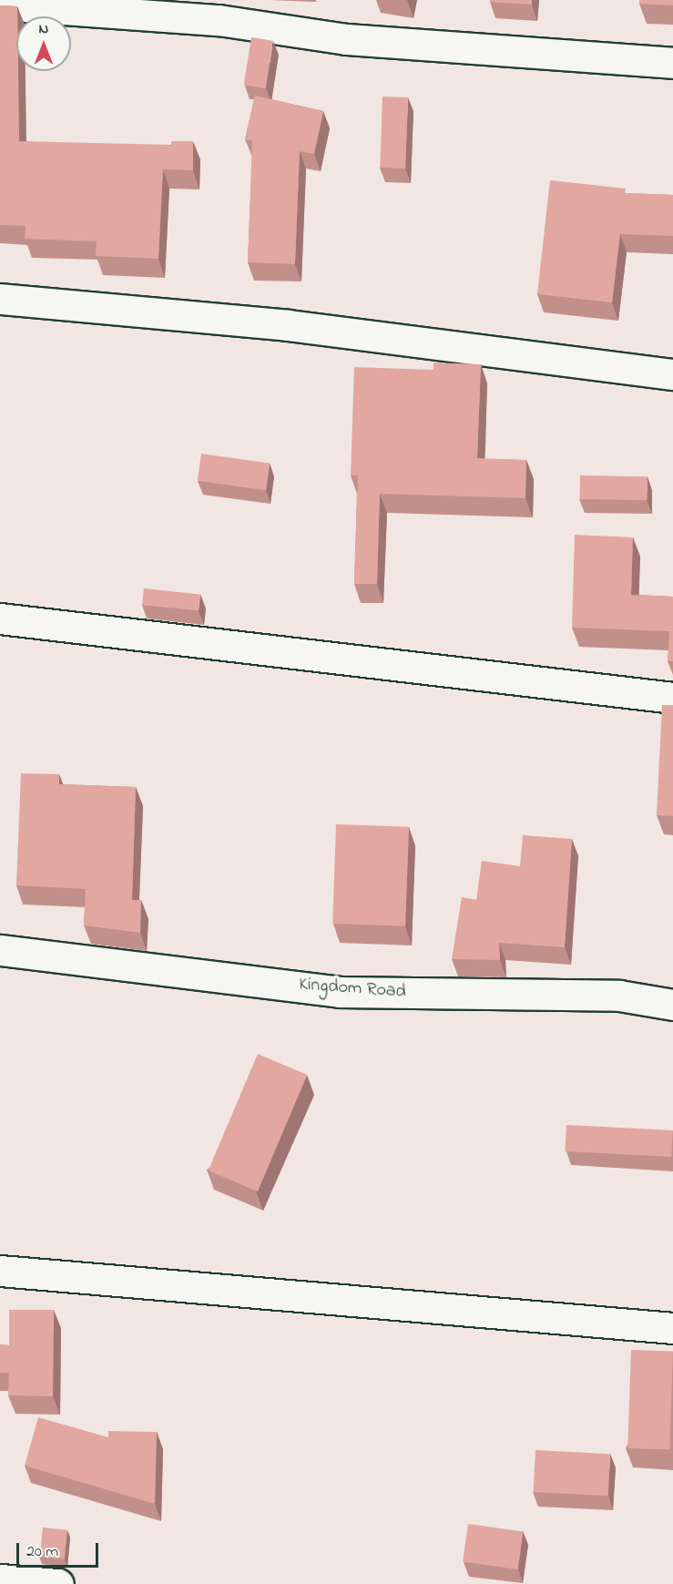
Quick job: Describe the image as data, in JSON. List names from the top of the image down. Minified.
{"streets":{"street":["Kingdom Road"]},"scale_bar":"20 m","north":"top"}
